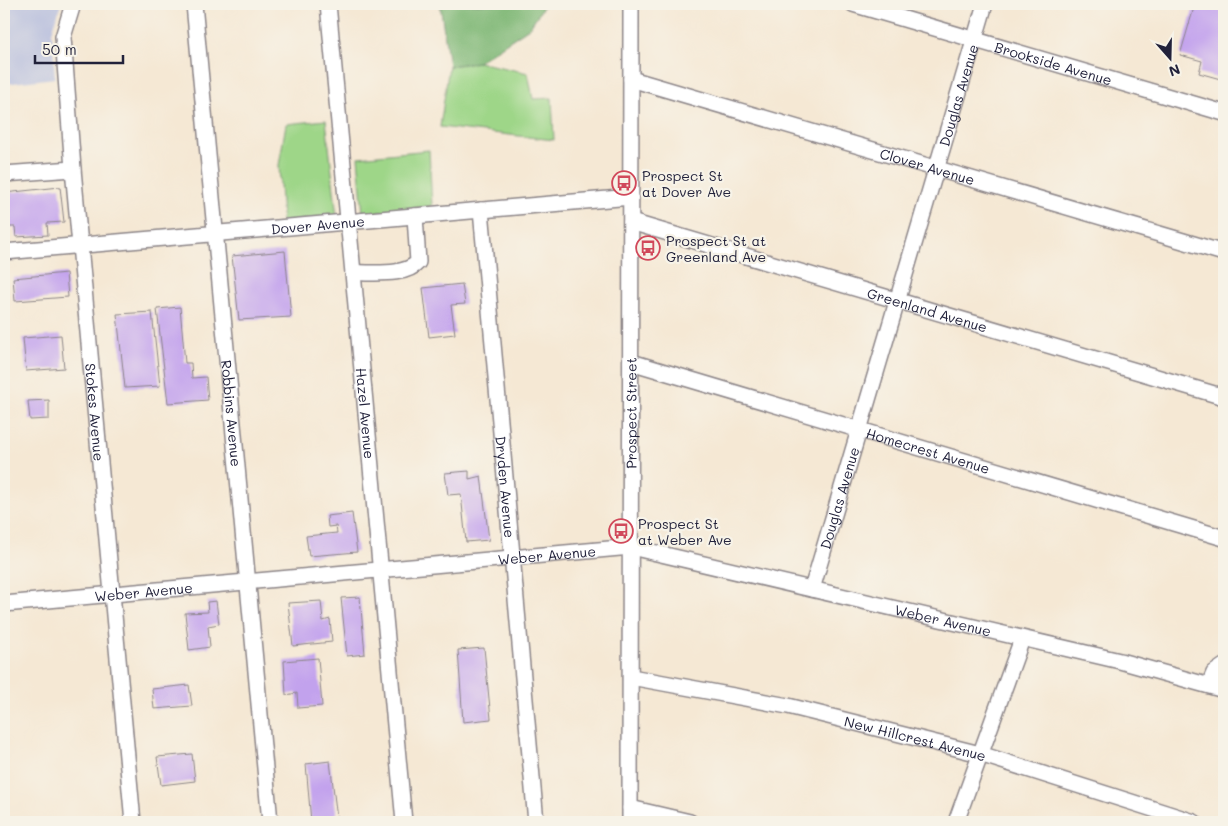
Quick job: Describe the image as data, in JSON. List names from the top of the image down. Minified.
{"streets":{"street":["Brookside Avenue","Douglas Avenue","Clover Avenue","Dover Avenue","Greenland Avenue","Stokes Avenue","Robbins Avenue","Hazel Avenue","Prospect Street","Homecrest Avenue","Dryden Avenue","Weber Avenue","New Hillcrest Avenue"]},"crossings":[["Brookside Avenue","Douglas Avenue"],["Douglas Avenue","Clover Avenue"],["Douglas Avenue","Greenland Avenue"],["Douglas Avenue","Homecrest Avenue"],["Douglas Avenue","Weber Avenue"],["Clover Avenue","Prospect Street"],["Dover Avenue","Stokes Avenue"],["Dover Avenue","Robbins Avenue"],["Dover Avenue","Hazel Avenue"],["Dover Avenue","Prospect Street"],["Dover Avenue","Dryden Avenue"],["Greenland Avenue","Prospect Street"],["Stokes Avenue","Weber Avenue"],["Robbins Avenue","Weber Avenue"],["Hazel Avenue","Weber Avenue"],["Prospect Street","Homecrest Avenue"],["Prospect Street","Weber Avenue"],["Prospect Street","New Hillcrest Avenue"],["Dryden Avenue","Weber Avenue"]],"places":{"bus stop":["Prospect St at Dover Ave","Prospect St at Greenland Ave","Prospect St at Weber Ave"]},"scale_bar":"50 m","north":"bottom"}
